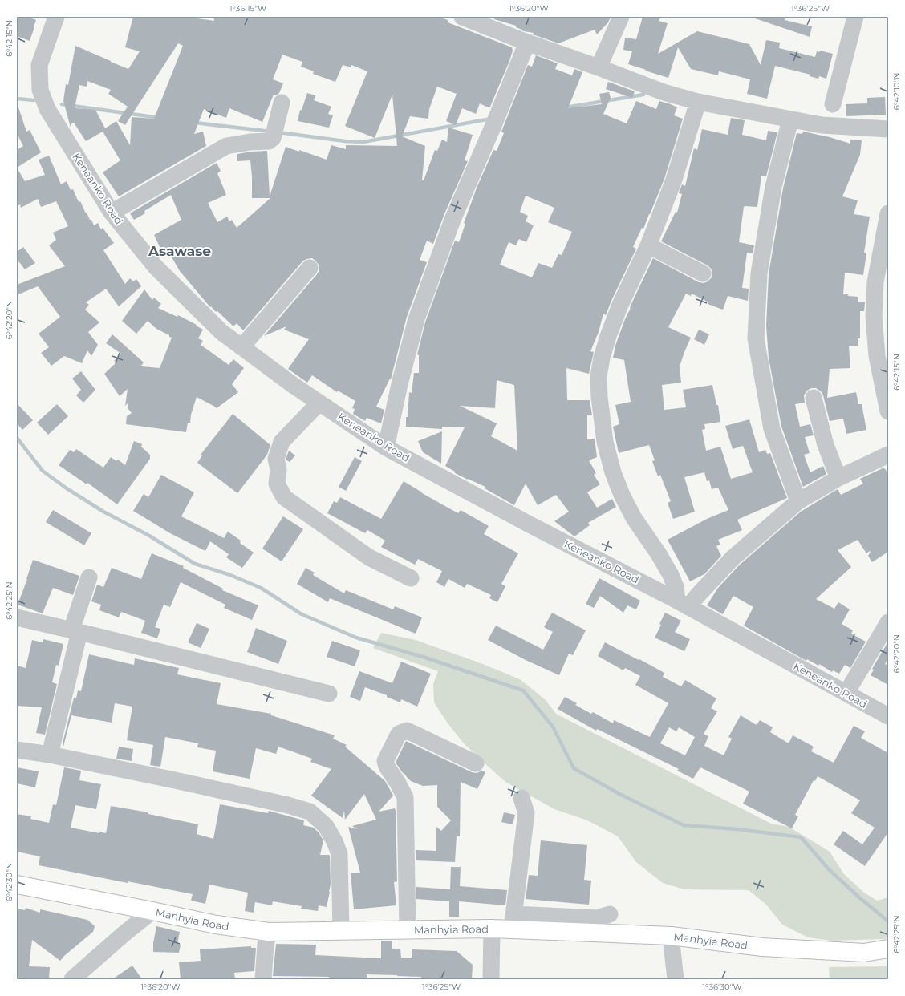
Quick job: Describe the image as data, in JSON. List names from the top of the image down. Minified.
{"streets":{"main road":["Manhyia Road"],"street":["Keneanko Road"]},"districts":["Asawase"],"coordinates":["1°36'15\"W","1°36'20\"W","1°36'25\"W","6°42'15\"N","6°42'10\"N","6°42'20\"N","6°42'25\"N","6°42'30\"N","1°36'30\"W"]}
